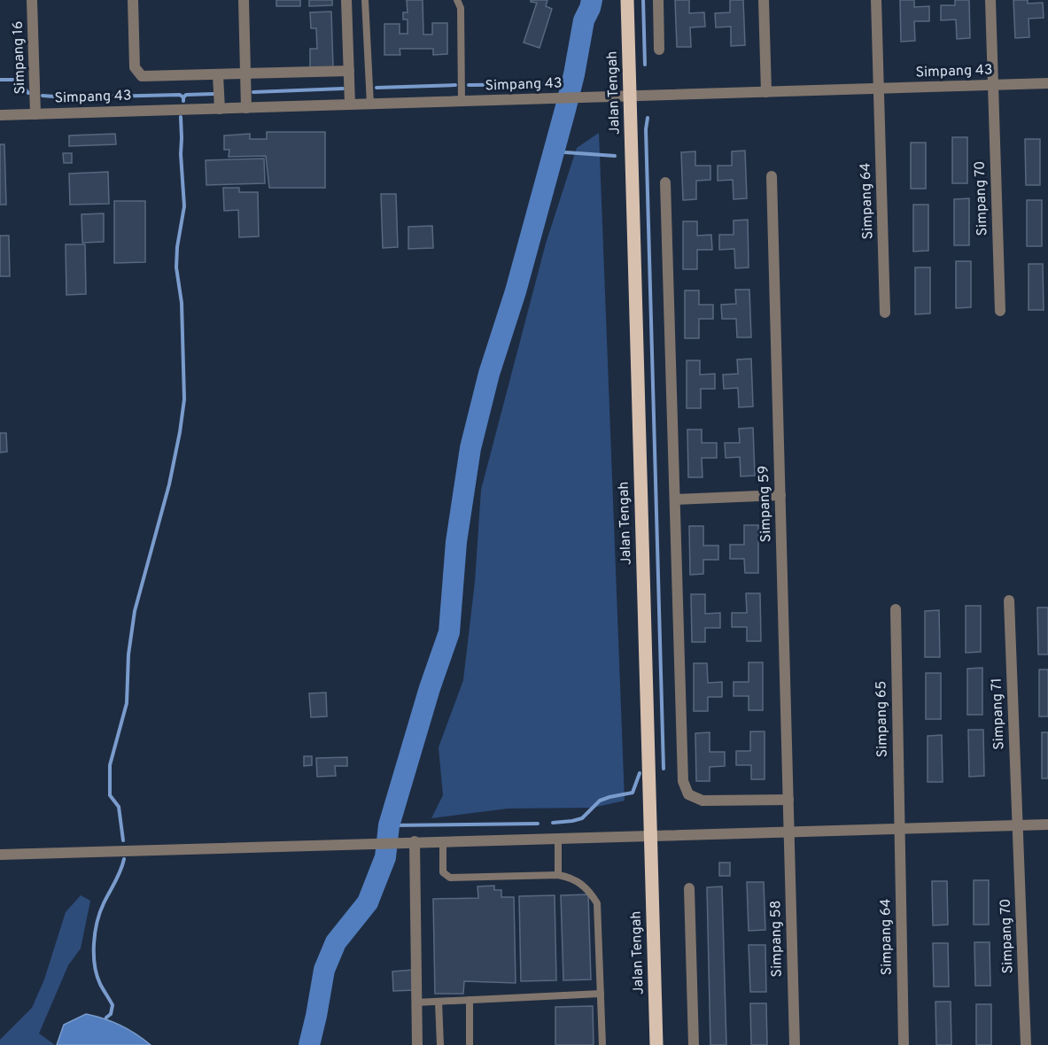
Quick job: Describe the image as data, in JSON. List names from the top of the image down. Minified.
{"streets":{"main road":["Jalan Tengah"],"street":["Simpang 16","Simpang 43","Simpang 70","Simpang 64","Simpang 59","Simpang 71","Simpang 65","Simpang 58"]},"crossings":[["Simpang 16","Simpang 43"],["Simpang 43","Jalan Tengah"],["Simpang 43","Simpang 70"],["Simpang 43","Simpang 64"],["Simpang 70","Simpang 71"],["Simpang 64","Simpang 65"],["Simpang 59","Simpang 58"]]}
